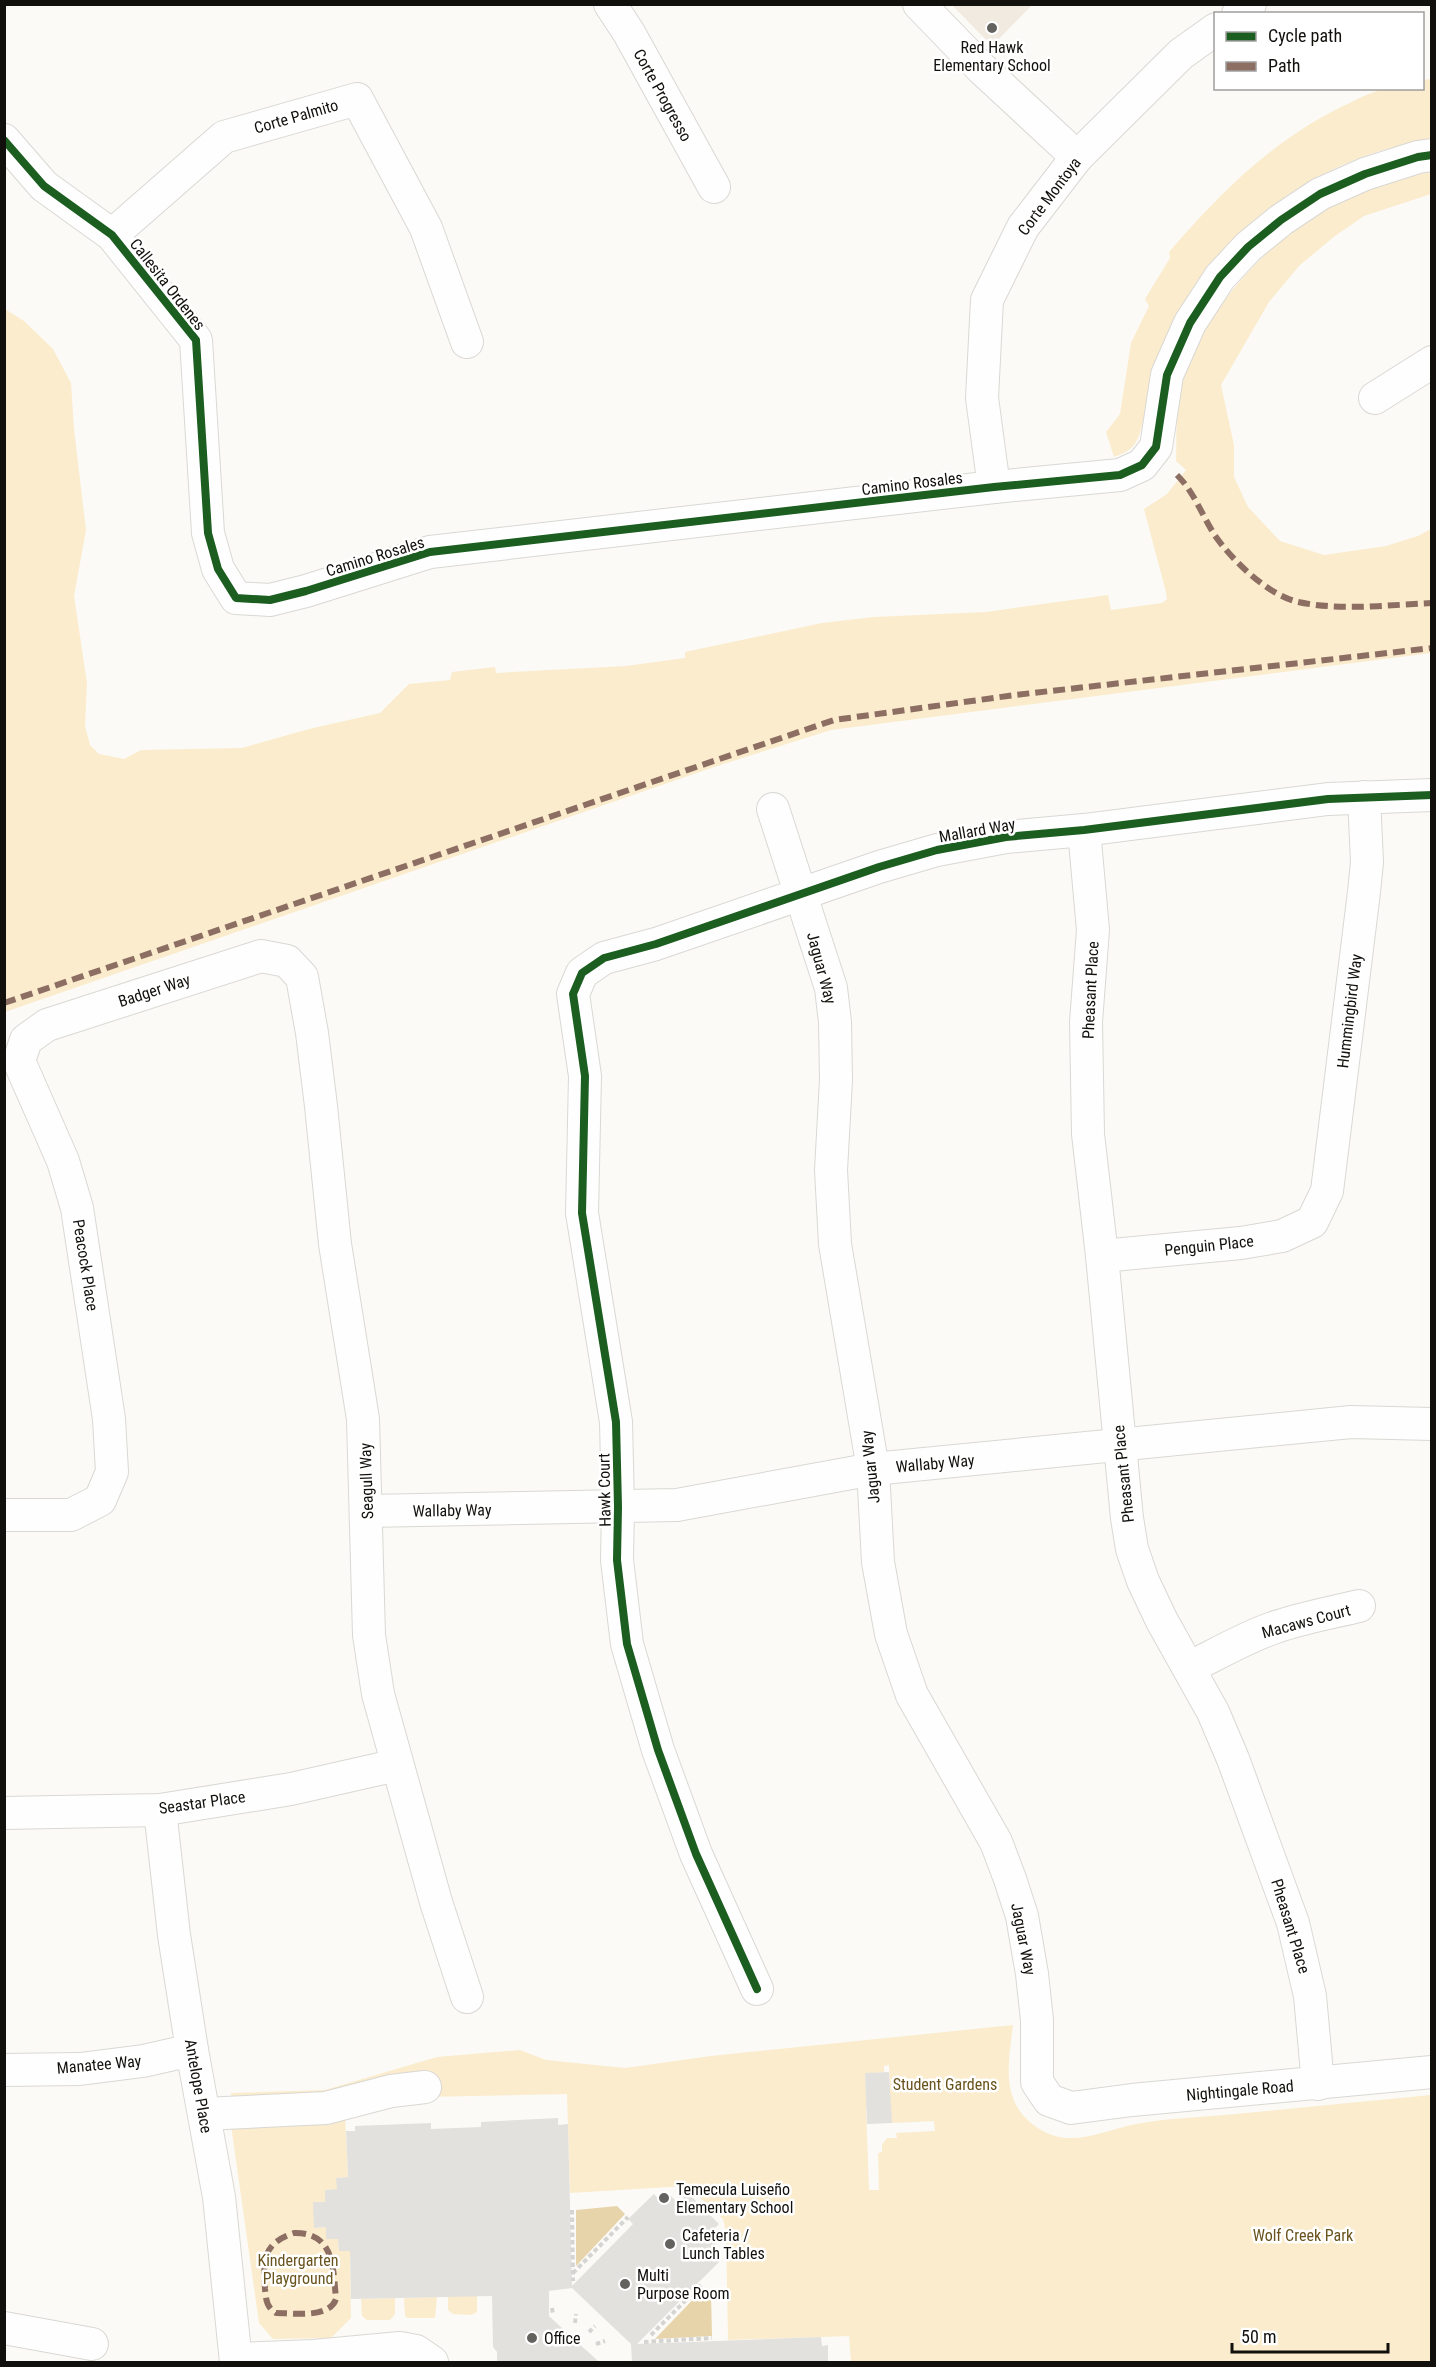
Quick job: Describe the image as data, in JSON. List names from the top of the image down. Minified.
{"streets":{"street":["Corte Progresso","Corte Palmito","Corte Montoya","Callesita Ordenes","Camino Rosales","Mallard Way","Jaguar Way","Badger Way","Pheasant Place","Hummingbird Way","Penguin Place","Peacock Place","Wallaby Way","Seagull Way","Hawk Court","Macaws Court","Seastar Place","Manatee Way","Antelope Place","Nightingale Road"]},"crossings":[["Corte Palmito","Callesita Ordenes"],["Corte Montoya","Camino Rosales"],["Callesita Ordenes","Camino Rosales"],["Mallard Way","Jaguar Way"],["Mallard Way","Pheasant Place"],["Mallard Way","Hummingbird Way"],["Mallard Way","Hawk Court"],["Jaguar Way","Wallaby Way"],["Jaguar Way","Nightingale Road"],["Badger Way","Peacock Place"],["Badger Way","Seagull Way"],["Pheasant Place","Penguin Place"],["Pheasant Place","Wallaby Way"],["Pheasant Place","Macaws Court"],["Pheasant Place","Nightingale Road"],["Hummingbird Way","Penguin Place"],["Wallaby Way","Seagull Way"],["Wallaby Way","Hawk Court"],["Seagull Way","Seastar Place"],["Seastar Place","Antelope Place"],["Manatee Way","Antelope Place"]],"parks":["Student Gardens","Wolf Creek Park","Kindergarten Playground"],"places":["Red Hawk Elementary School","Temecula Luiseño Elementary School","Cafeteria / Lunch Tables","Multi Purpose Room","Office"],"legend":["Cycle path","Path"],"scale_bar":"50 m"}
